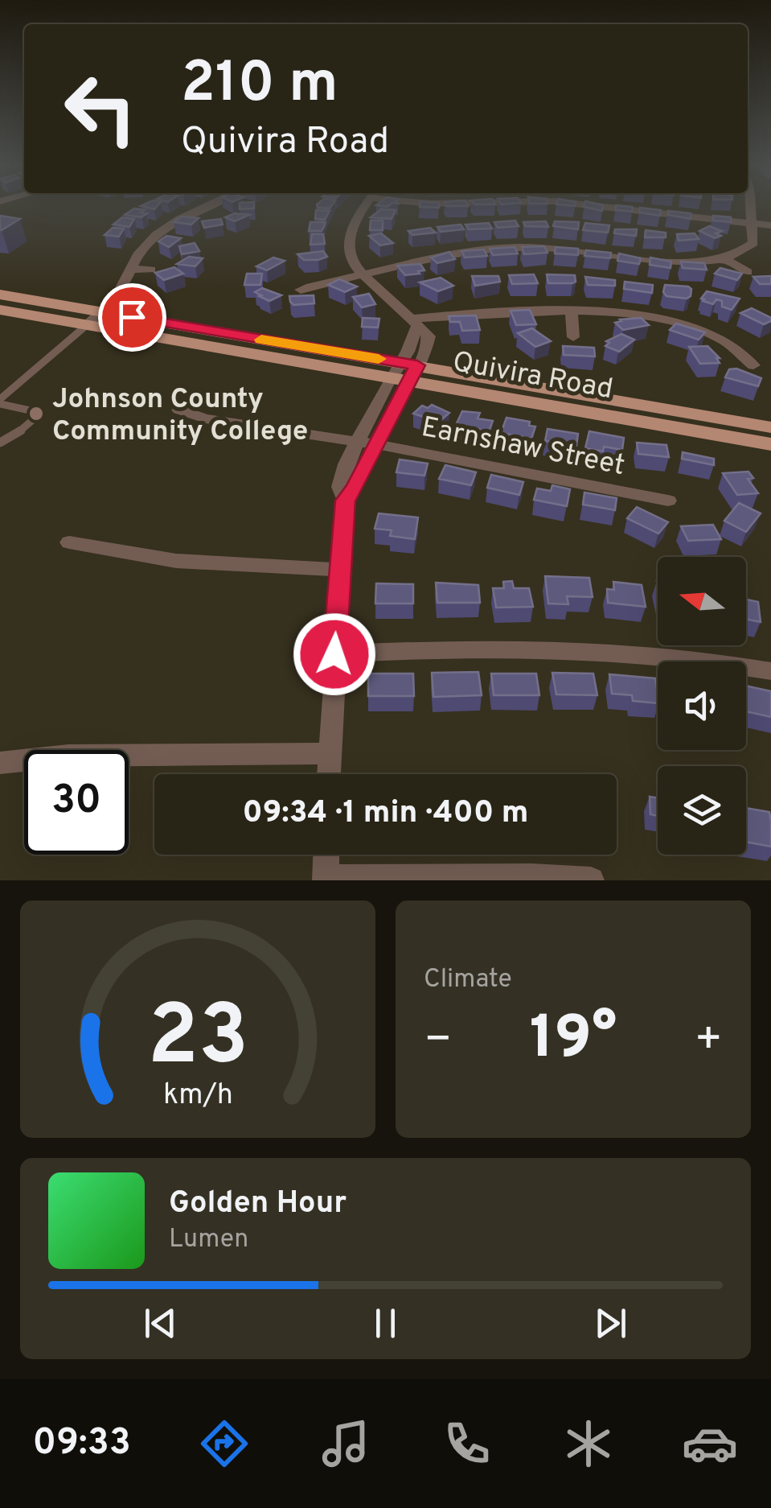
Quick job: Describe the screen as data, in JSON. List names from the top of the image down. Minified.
{"streets":{"main road":["Quivira Road"],"street":["Earnshaw Street"]},"places":["Johnson County Community College"],"north":"left","page":{"turn":["210 m","Quivira Road"],"limit":"30","trip":"09:34 · 1 min · 400 m","tile":"Climate","heat":["−","19°","+"],"song":["Golden Hour","Lumen"],"tabs":"09:33","gauge":["23","km/h"]}}
